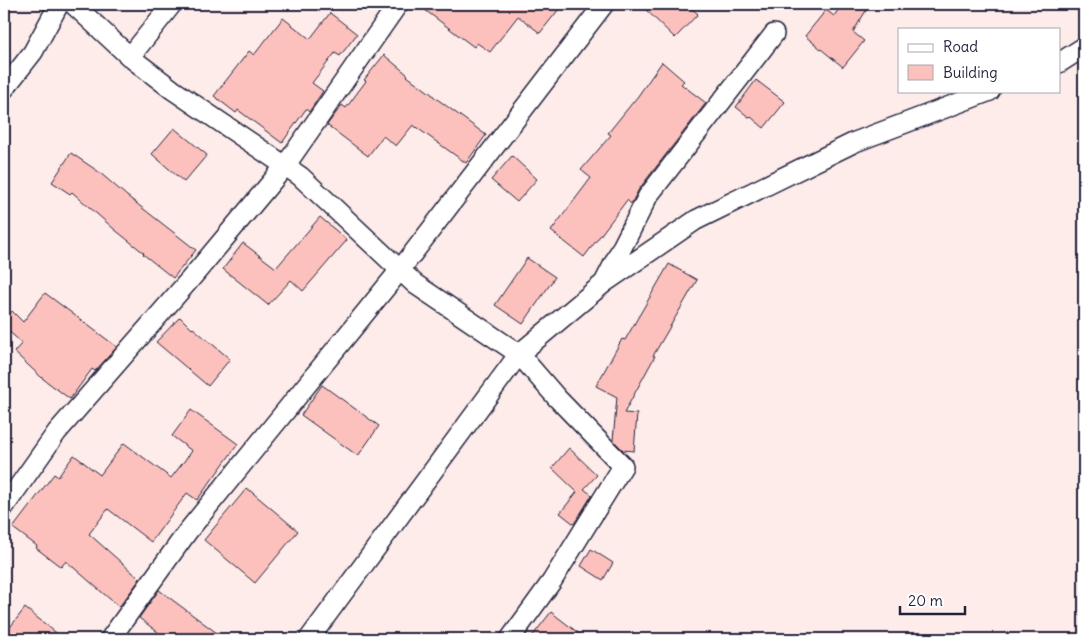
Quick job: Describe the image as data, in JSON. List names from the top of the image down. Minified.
{"legend":["Road","Building"],"scale_bar":"20 m"}
